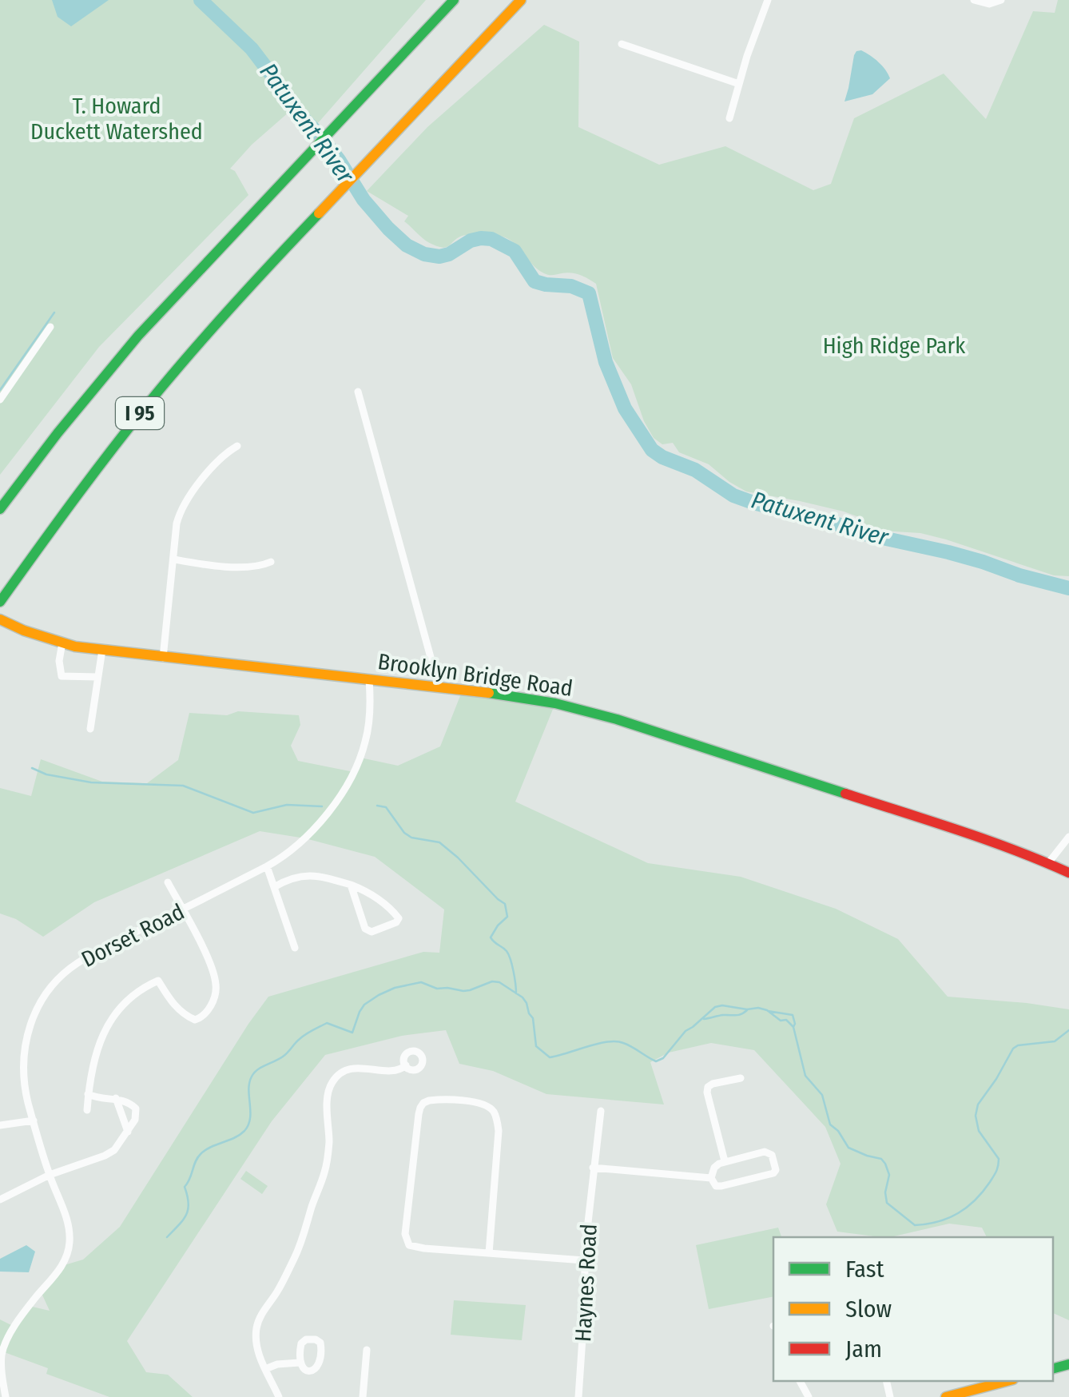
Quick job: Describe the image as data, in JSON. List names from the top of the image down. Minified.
{"streets":{"main road":["I 95","Brooklyn Bridge Road"],"street":["Dorset Road","Haynes Road"]},"crossings":[["Brooklyn Bridge Road","Dorset Road"]],"water":["Patuxent River"],"parks":["T. Howard Duckett Watershed","High Ridge Park"],"legend":["Fast","Slow","Jam"]}
